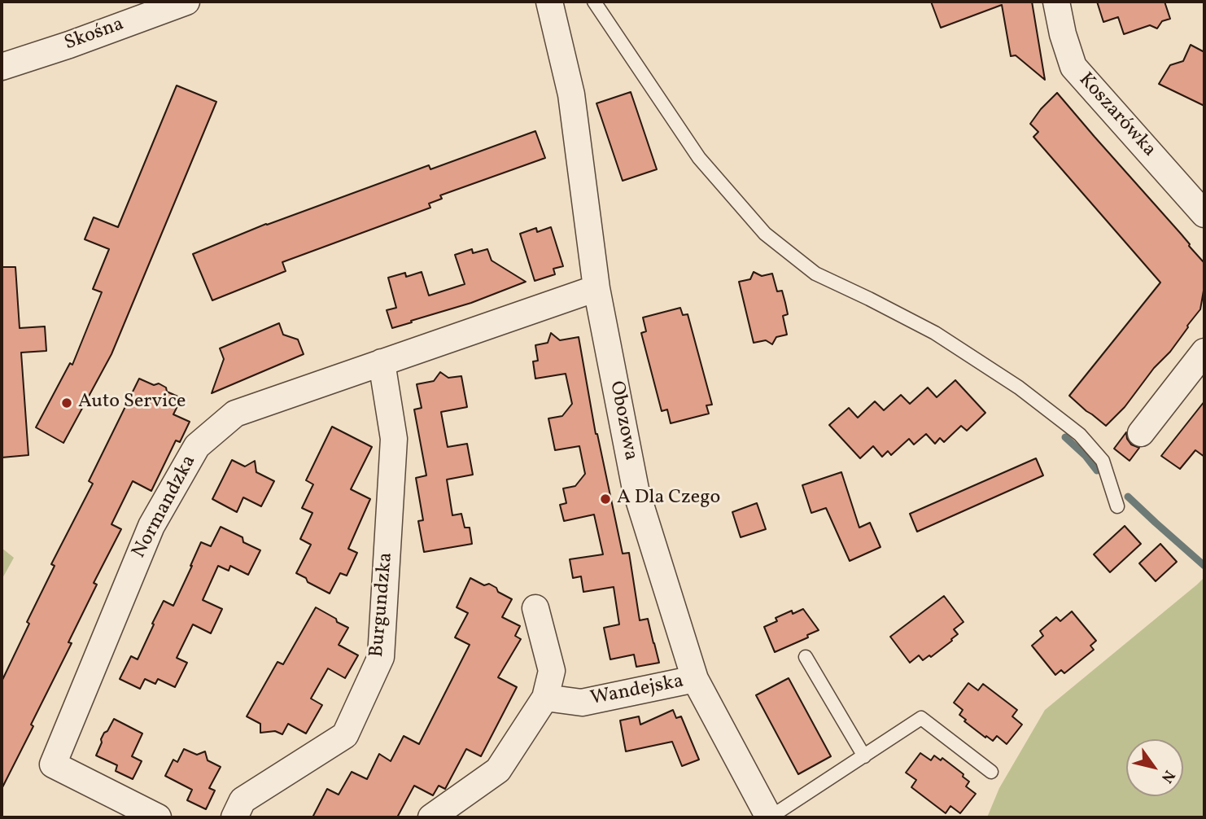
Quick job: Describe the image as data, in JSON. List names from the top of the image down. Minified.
{"streets":{"street":["Skośna","Koszarówka","Obozowa","Normandzka","Burgundzka","Wandejska"]},"crossings":[["Obozowa","Normandzka"],["Obozowa","Wandejska"],["Normandzka","Burgundzka"]],"places":["Auto Service","A Dla Czego"],"north":"bottom right"}
